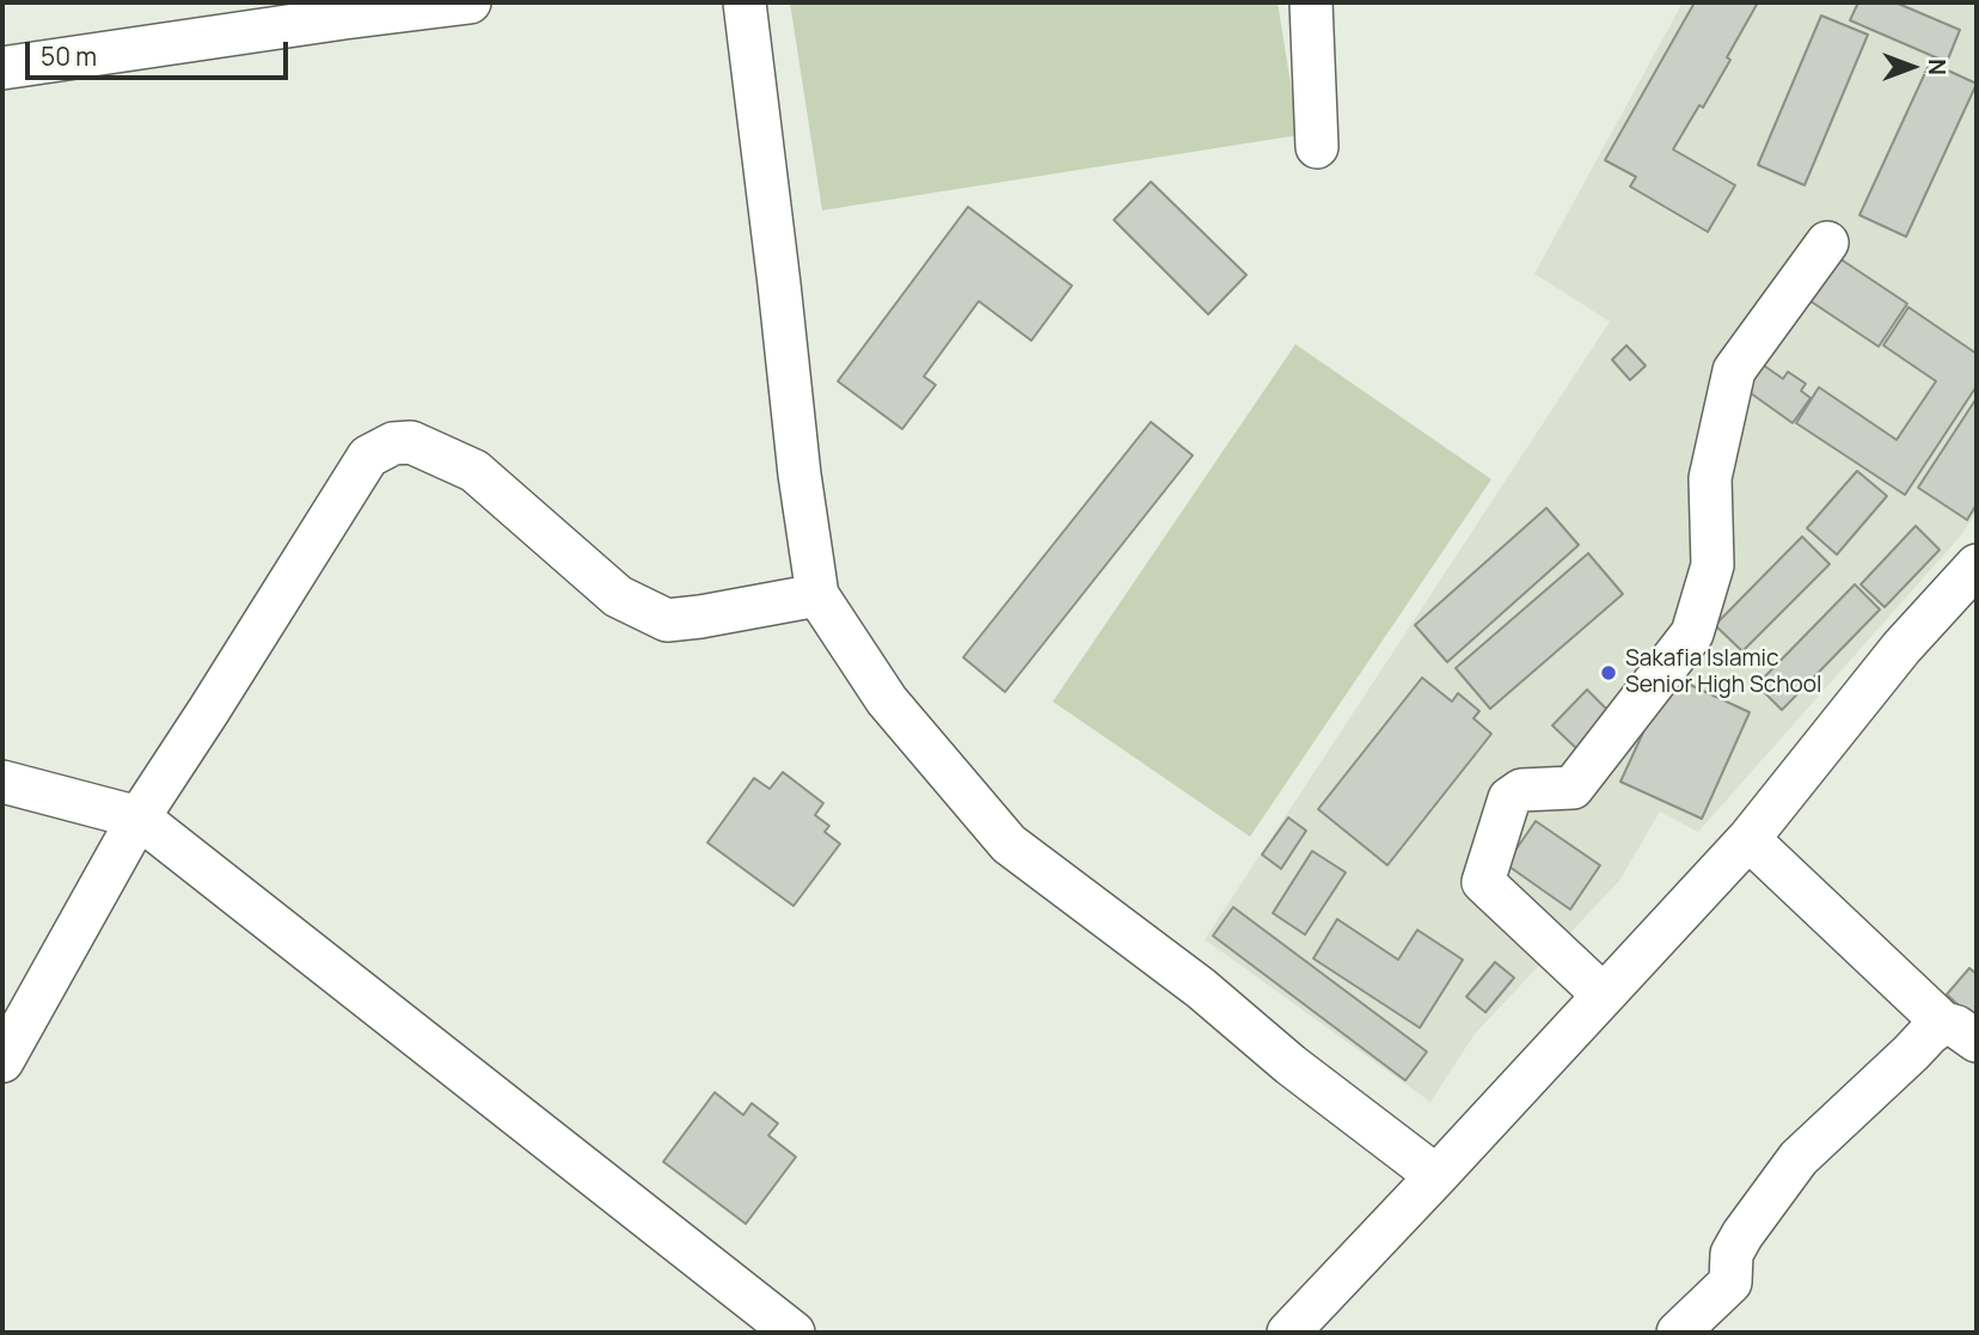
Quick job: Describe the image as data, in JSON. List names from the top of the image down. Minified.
{"places":["Sakafia Islamic Senior High School"],"scale_bar":"50 m","north":"right"}
